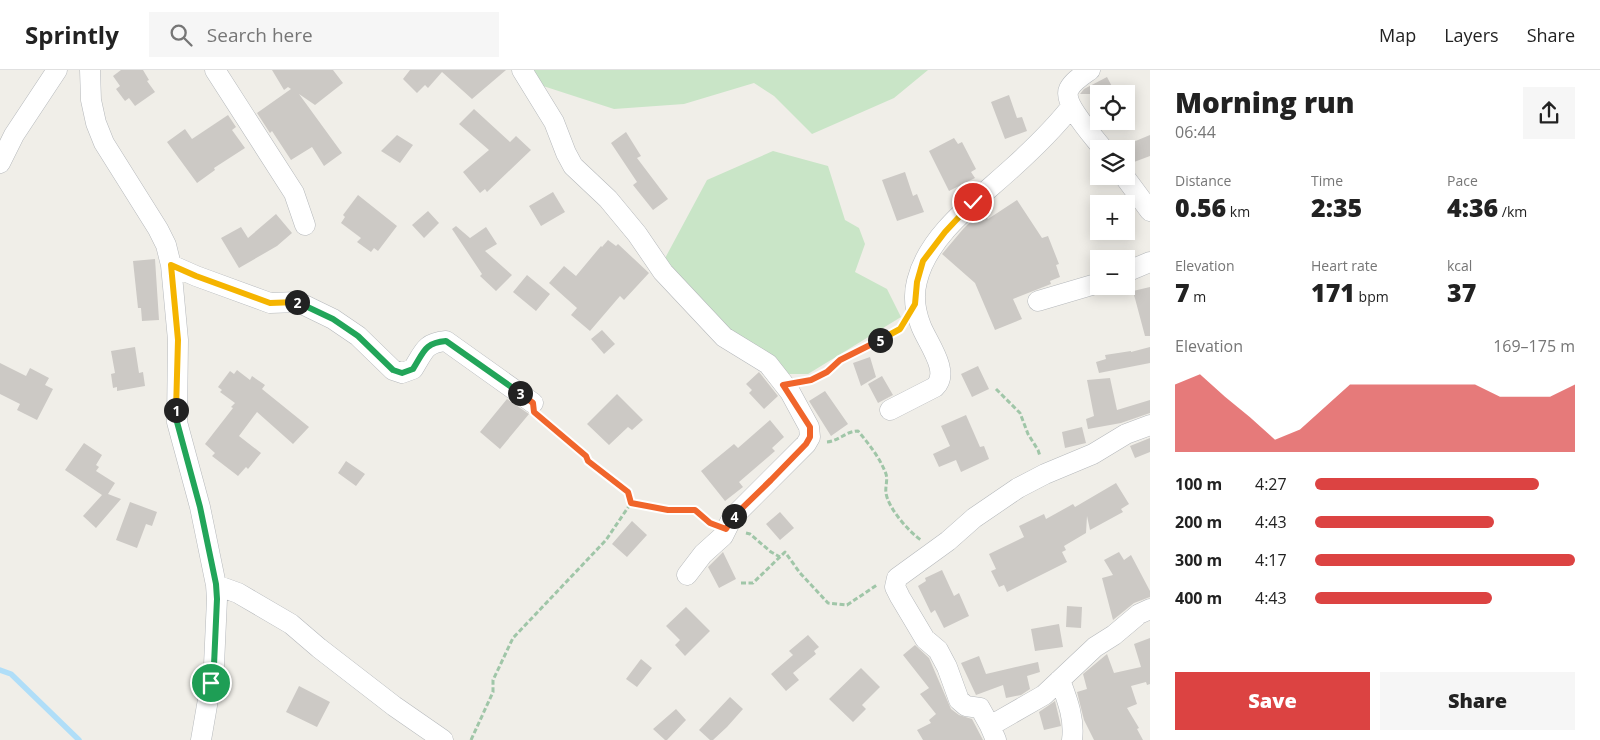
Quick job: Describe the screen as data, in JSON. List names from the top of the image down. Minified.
{"page":{"header":"Sprintly","search":"Search here","nav":["Map","Layers","Share"],"heading":["Morning run","06:44"],"map_buttons":["+","−"],"stats":[["Distance","0.56 km"],["Time","2:35"],["Pace","4:36 /km"],["Elevation","7 m"],["Heart rate","171 bpm"],["kcal","37"]],"pins":["2","5","3","1","4"],"chart":["Elevation","169–175 m"],"list":[{"name":"100 m","note":"4:27"},{"name":"200 m","note":"4:43"},{"name":"300 m","note":"4:17"},{"name":"400 m","note":"4:43"}],"buttons":["Save","Share"]}}
